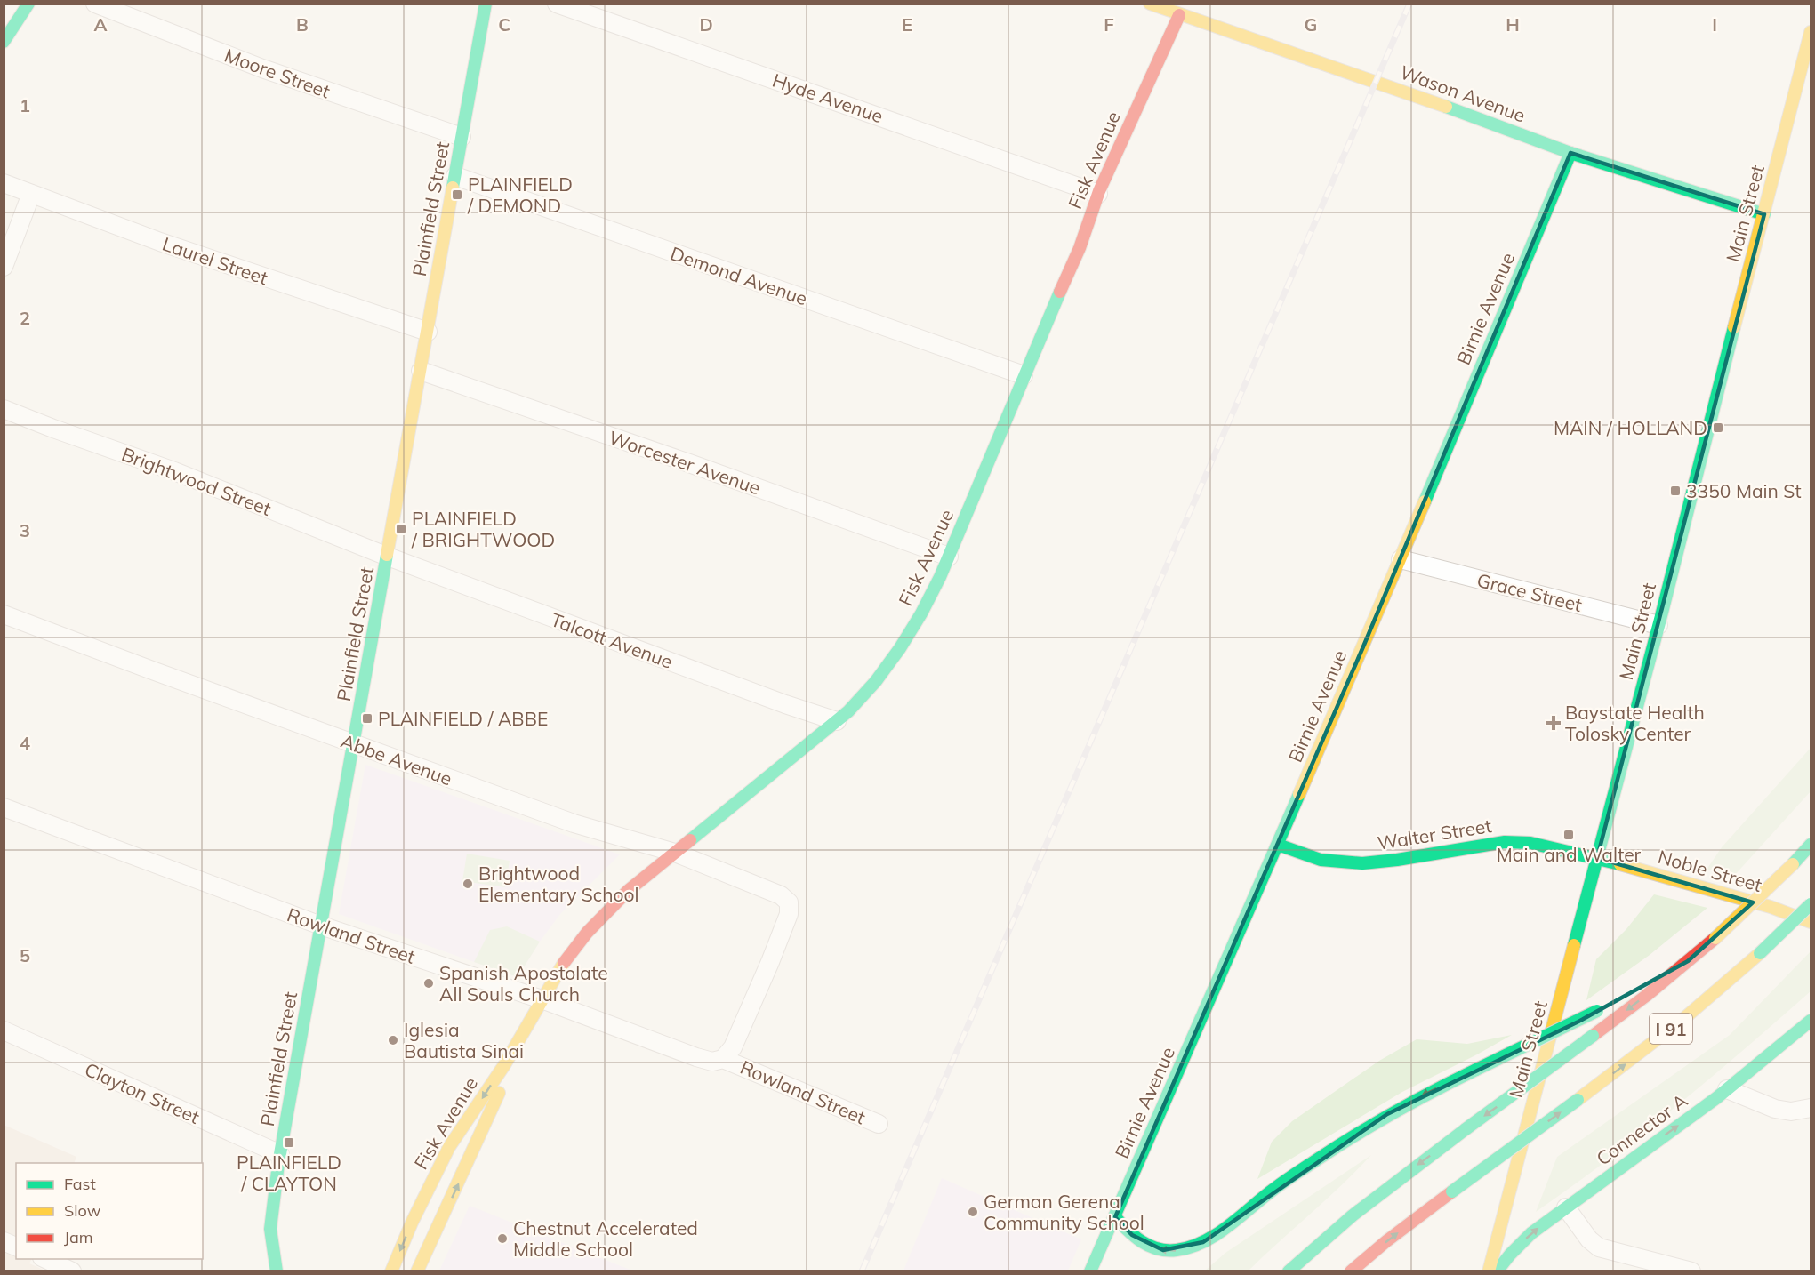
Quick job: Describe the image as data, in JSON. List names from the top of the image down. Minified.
{"streets":{"main road":["Wason Avenue","Fisk Avenue","Plainfield Street","Main Street","Birnie Avenue","Walter Street","Noble Street","I 91","Connector A"],"street":["Moore Street","Hyde Avenue","Laurel Street","Demond Avenue","Worcester Avenue","Brightwood Street","Grace Street","Talcott Avenue","Abbe Avenue","Rowland Street","Clayton Street"]},"crossings":[["Moore Street","Plainfield Street"],["Wason Avenue","Fisk Avenue"],["Wason Avenue","Main Street"],["Wason Avenue","Birnie Avenue"],["Hyde Avenue","Fisk Avenue"],["Fisk Avenue","Demond Avenue"],["Fisk Avenue","Worcester Avenue"],["Fisk Avenue","Talcott Avenue"],["Fisk Avenue","Abbe Avenue"],["Fisk Avenue","Rowland Street"],["Plainfield Street","Laurel Street"],["Plainfield Street","Demond Avenue"],["Plainfield Street","Worcester Avenue"],["Plainfield Street","Brightwood Street"],["Plainfield Street","Talcott Avenue"],["Plainfield Street","Abbe Avenue"],["Plainfield Street","Rowland Street"],["Plainfield Street","Clayton Street"],["Main Street","Grace Street"],["Main Street","Walter Street"],["Main Street","Noble Street"],["Birnie Avenue","Grace Street"],["Birnie Avenue","Walter Street"],["Brightwood Street","Talcott Avenue"],["Abbe Avenue","Rowland Street"],["Walter Street","Noble Street"]],"places":{"transit":["PLAINFIELD / DEMOND","MAIN / HOLLAND","3350 Main St","PLAINFIELD / BRIGHTWOOD","PLAINFIELD / ABBE","Main and Walter","PLAINFIELD / CLAYTON"],"health":["Baystate Health Tolosky Center"],"other":["Brightwood Elementary School","Spanish Apostolate All Souls Church","Iglesia Bautista Sinai","German Gerena Community School","Chestnut Accelerated Middle School"]},"legend":["Fast","Slow","Jam"],"grid":{"columns":["A","B","C","D","E","F","G","H","I"],"rows":["1","2","3","4","5"]}}
